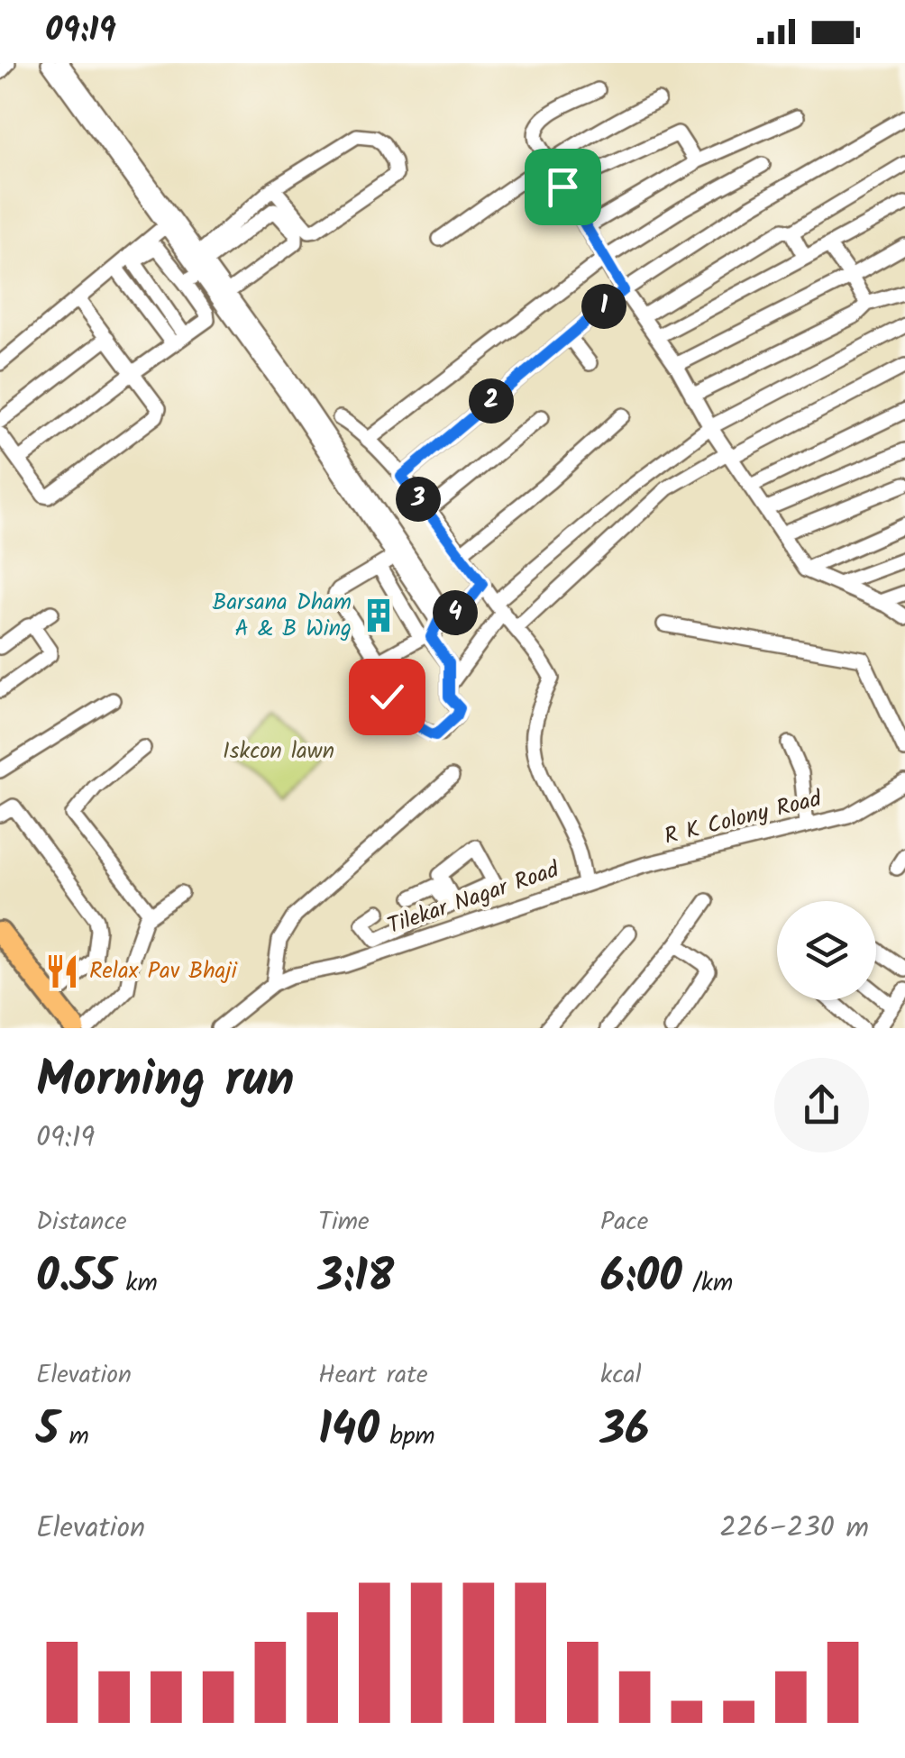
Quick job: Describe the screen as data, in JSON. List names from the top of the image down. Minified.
{"streets":{"street":["R K Colony Road","Tilekar Nagar Road"]},"crossings":[["R K Colony Road","Tilekar Nagar Road"]],"parks":["Iskcon lawn"],"places":{"building":["Barsana Dham A & B Wing"],"restaurant":["Relax Pav Bhaji"]},"page":{"status":"09:19","pins":["1","2","3","4"],"heading":["Morning run","09:19"],"stats":[["Distance","0.55 km"],["Time","3:18"],["Pace","6:00 /km"],["Elevation","5 m"],["Heart rate","140 bpm"],["kcal","36"]],"chart":["Elevation","226–230 m"]}}
